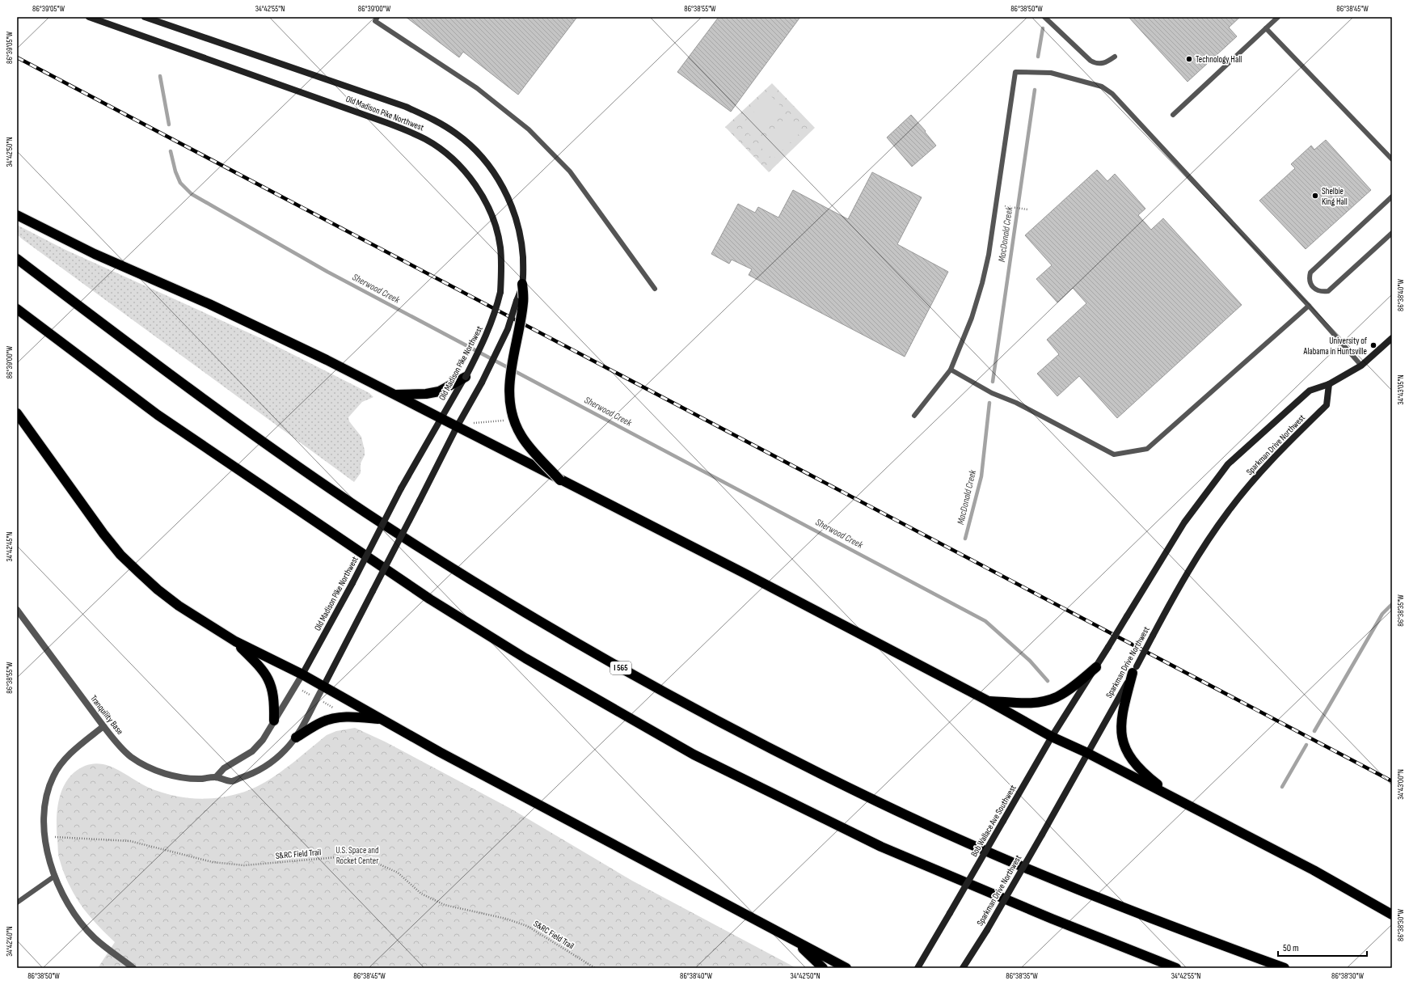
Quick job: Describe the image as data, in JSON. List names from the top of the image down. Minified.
{"streets":{"highway":["I 565"],"main road":["Old Madison Pike Northwest","Sparkman Drive Northwest","Bob Wallace Ave Southwest"],"street":["Tranquility Base"],"path":["S&RC Field Trail"]},"crossings":[["Old Madison Pike Northwest","Tranquility Base"],["Sparkman Drive Northwest","Bob Wallace Ave Southwest"]],"water":["MacDonald Creek","Sherwood Creek"],"parks":["U.S. Space and Rocket Center"],"places":["Technology Hall","Shelbie King Hall","University of Alabama in Huntsville"],"scale_bar":"50 m","coordinates":["86°39'05\"W","34°42'55\"N","86°39'00\"W","86°38'55\"W","86°38'50\"W","86°38'45\"W","34°42'50\"N","86°38'40\"W","34°43'05\"N","34°42'45\"N","86°38'35\"W","34°43'00\"N","86°38'30\"W","34°42'40\"N"]}
